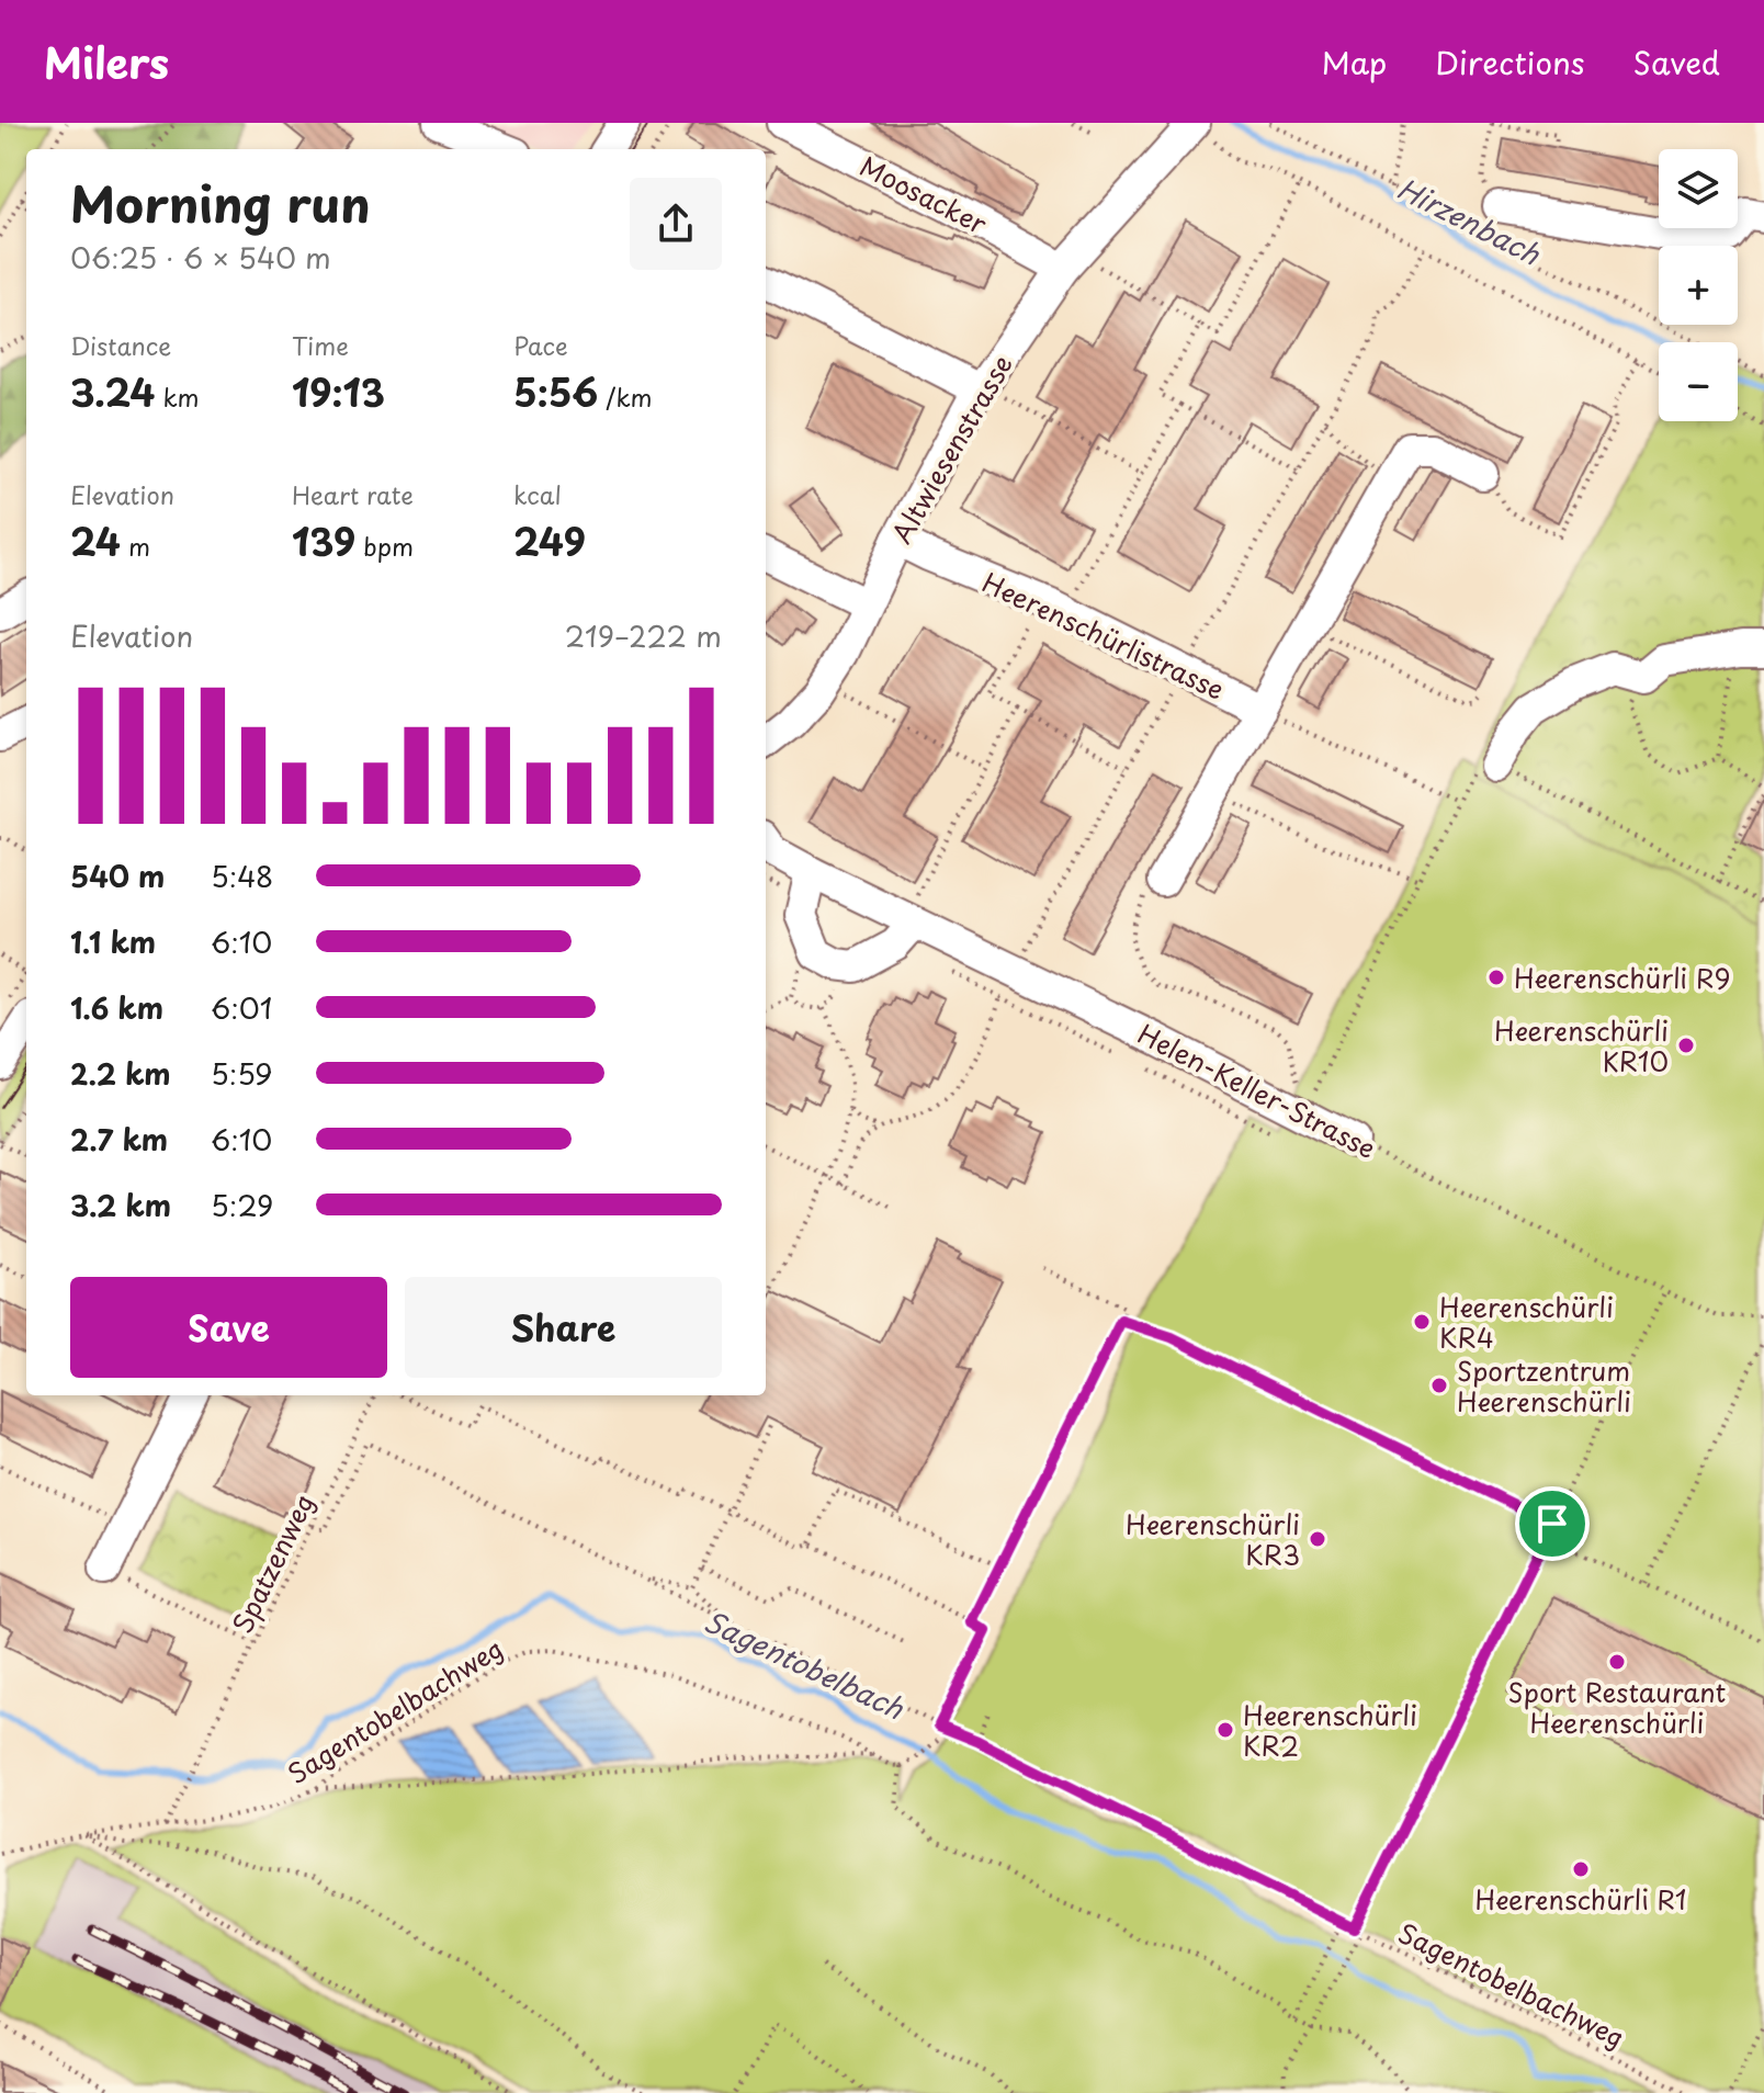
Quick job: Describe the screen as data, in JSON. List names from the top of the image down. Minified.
{"streets":{"street":["Moosacker","Altwiesenstrasse","Heerenschürlistrasse","Helen-Keller-Strasse"],"path":["Spatzenweg","Sagentobelbachweg"]},"crossings":[["Moosacker","Altwiesenstrasse"],["Altwiesenstrasse","Heerenschürlistrasse"],["Spatzenweg","Sagentobelbachweg"]],"water":["Hirzenbach","Sagentobelbach"],"places":["Heerenschürli R9","Heerenschürli KR10","Heerenschürli KR4","Sportzentrum Heerenschürli","Heerenschürli KR3","Sport Restaurant Heerenschürli","Heerenschürli KR2","Heerenschürli R1"],"page":{"header":"Milers","nav":["Map","Directions","Saved"],"map_buttons":["+","−"],"heading":["Morning run","06:25 · 6 × 540 m"],"stats":[["Distance","3.24 km"],["Time","19:13"],["Pace","5:56 /km"],["Elevation","24 m"],["Heart rate","139 bpm"],["kcal","249"]],"chart":["Elevation","219–222 m"],"list":[{"name":"540 m","note":"5:48"},{"name":"1.1 km","note":"6:10"},{"name":"1.6 km","note":"6:01"},{"name":"2.2 km","note":"5:59"},{"name":"2.7 km","note":"6:10"},{"name":"3.2 km","note":"5:29"}],"buttons":["Save","Share"]}}
